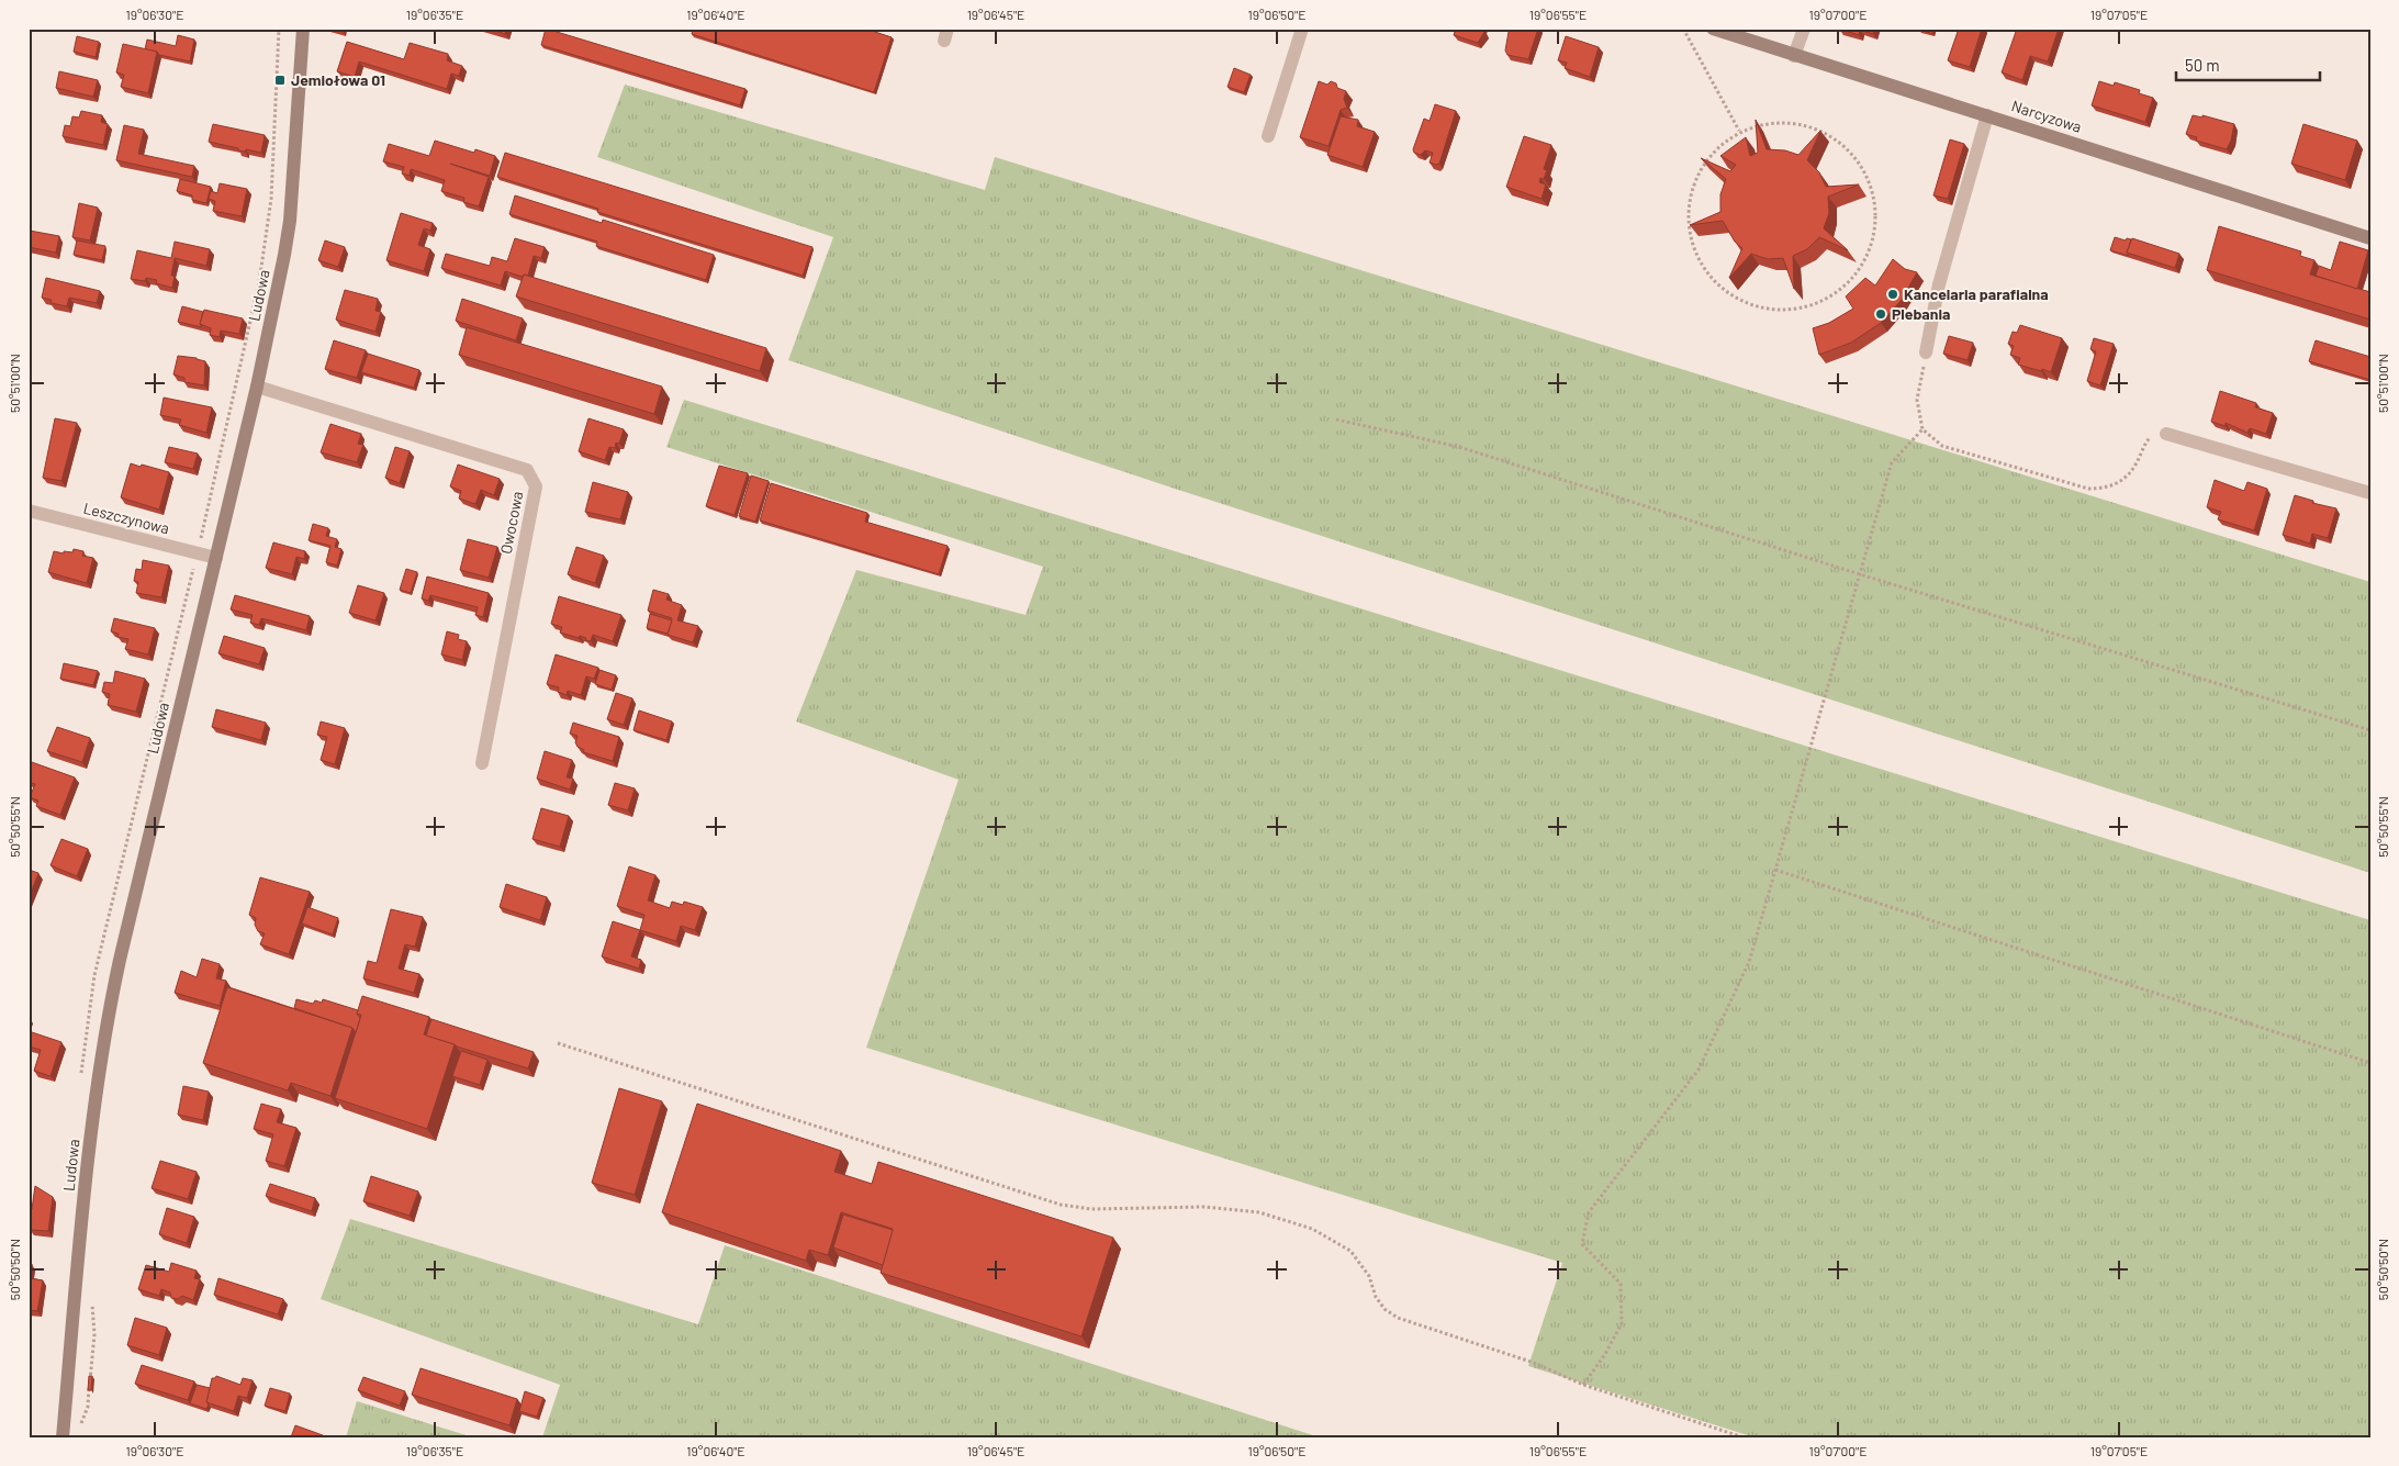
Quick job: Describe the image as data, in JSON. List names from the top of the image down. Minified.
{"streets":{"main road":["Narcyzowa","Ludowa"],"street":["Leszczynowa","Owocowa"]},"crossings":[["Ludowa","Leszczynowa"],["Ludowa","Owocowa"]],"places":{"transit":["Jemiołowa 01"],"other":["Kancelaria parafialna","Plebania"]},"scale_bar":"50 m","coordinates":["19°06'30\"E","19°06'35\"E","19°06'40\"E","19°06'45\"E","19°06'50\"E","19°06'55\"E","19°07'00\"E","19°07'05\"E","50°51'00\"N","50°50'55\"N","50°50'50\"N"]}
